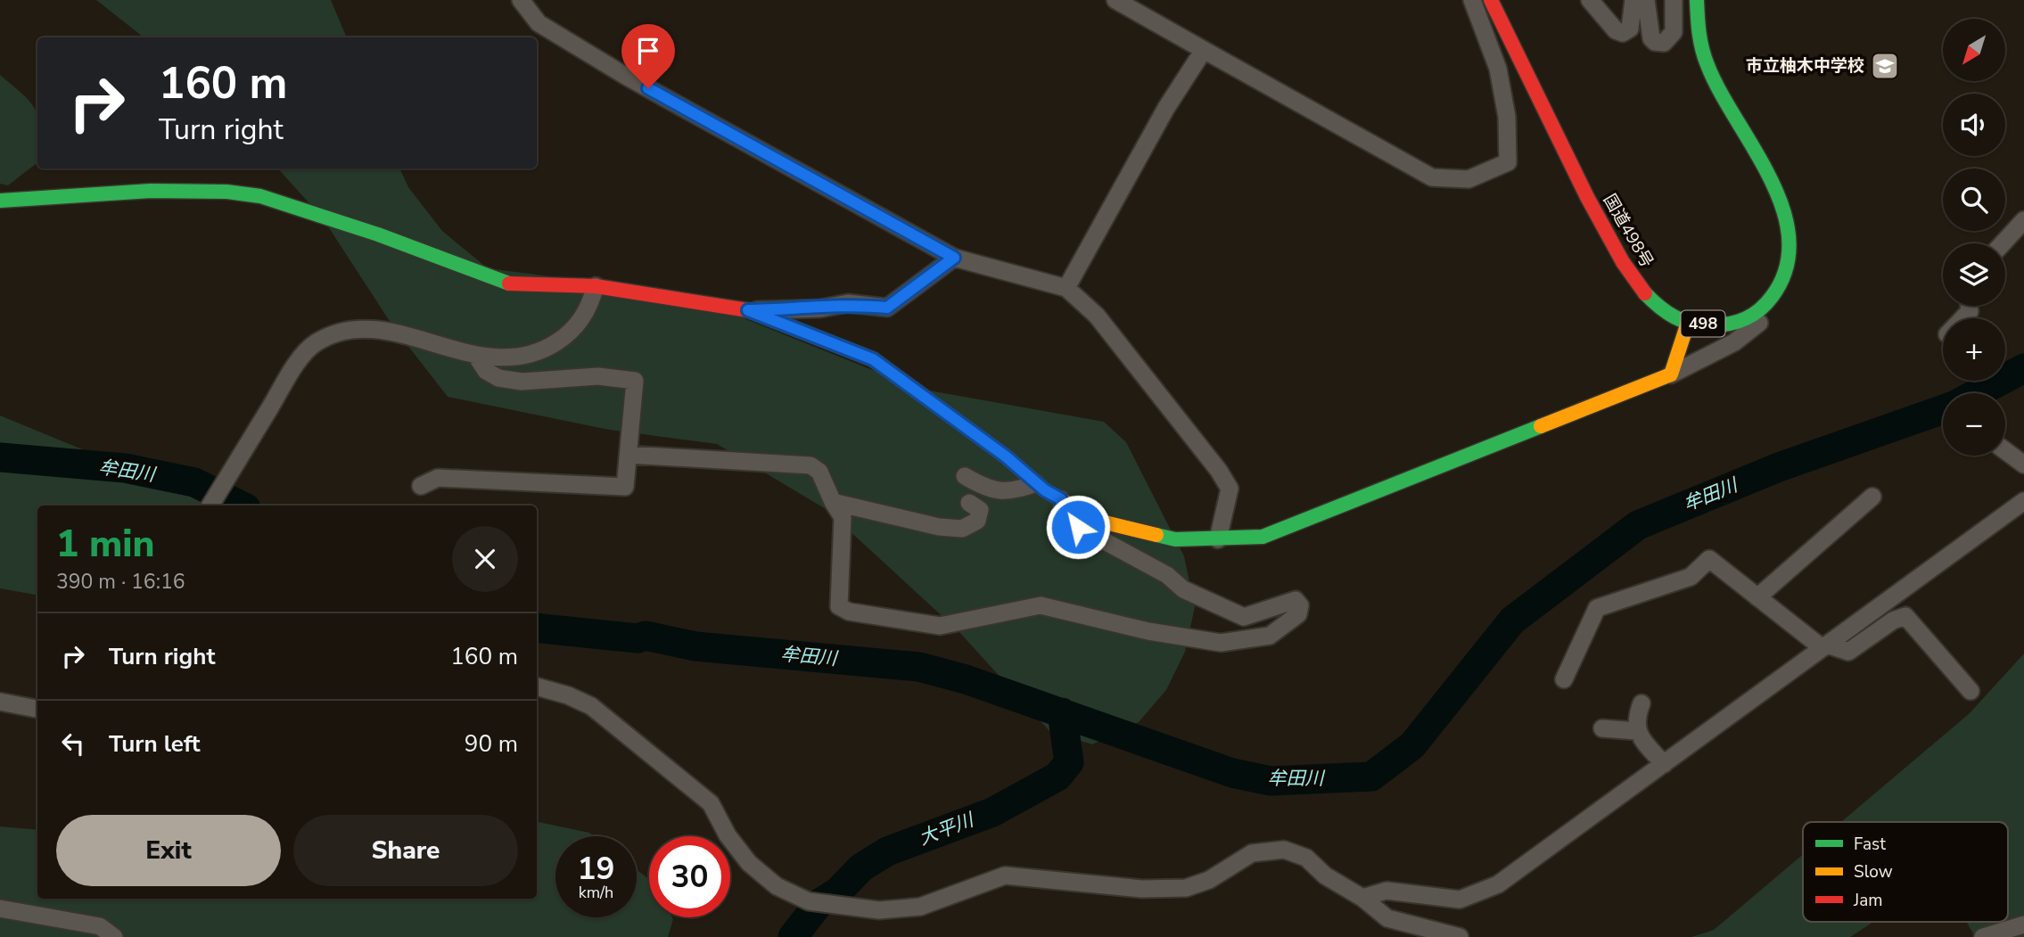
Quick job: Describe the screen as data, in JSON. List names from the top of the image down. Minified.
{"streets":{"main road":["国道498号","498"]},"water":["牟田川","大平川"],"places":{"school or university":["市立柚木中学校"]},"legend":["Fast","Slow","Jam"],"north":"bottom left","page":{"map_buttons":["+","−"],"turn":["160 m","Turn right"],"heading":["1 min","390 m · 16:16"],"list":[{"name":"Turn right","value":"160 m"},{"name":"Turn left","value":"90 m"}],"buttons":["Exit","Share"],"speed":"19 km/h","limit":"30"}}
